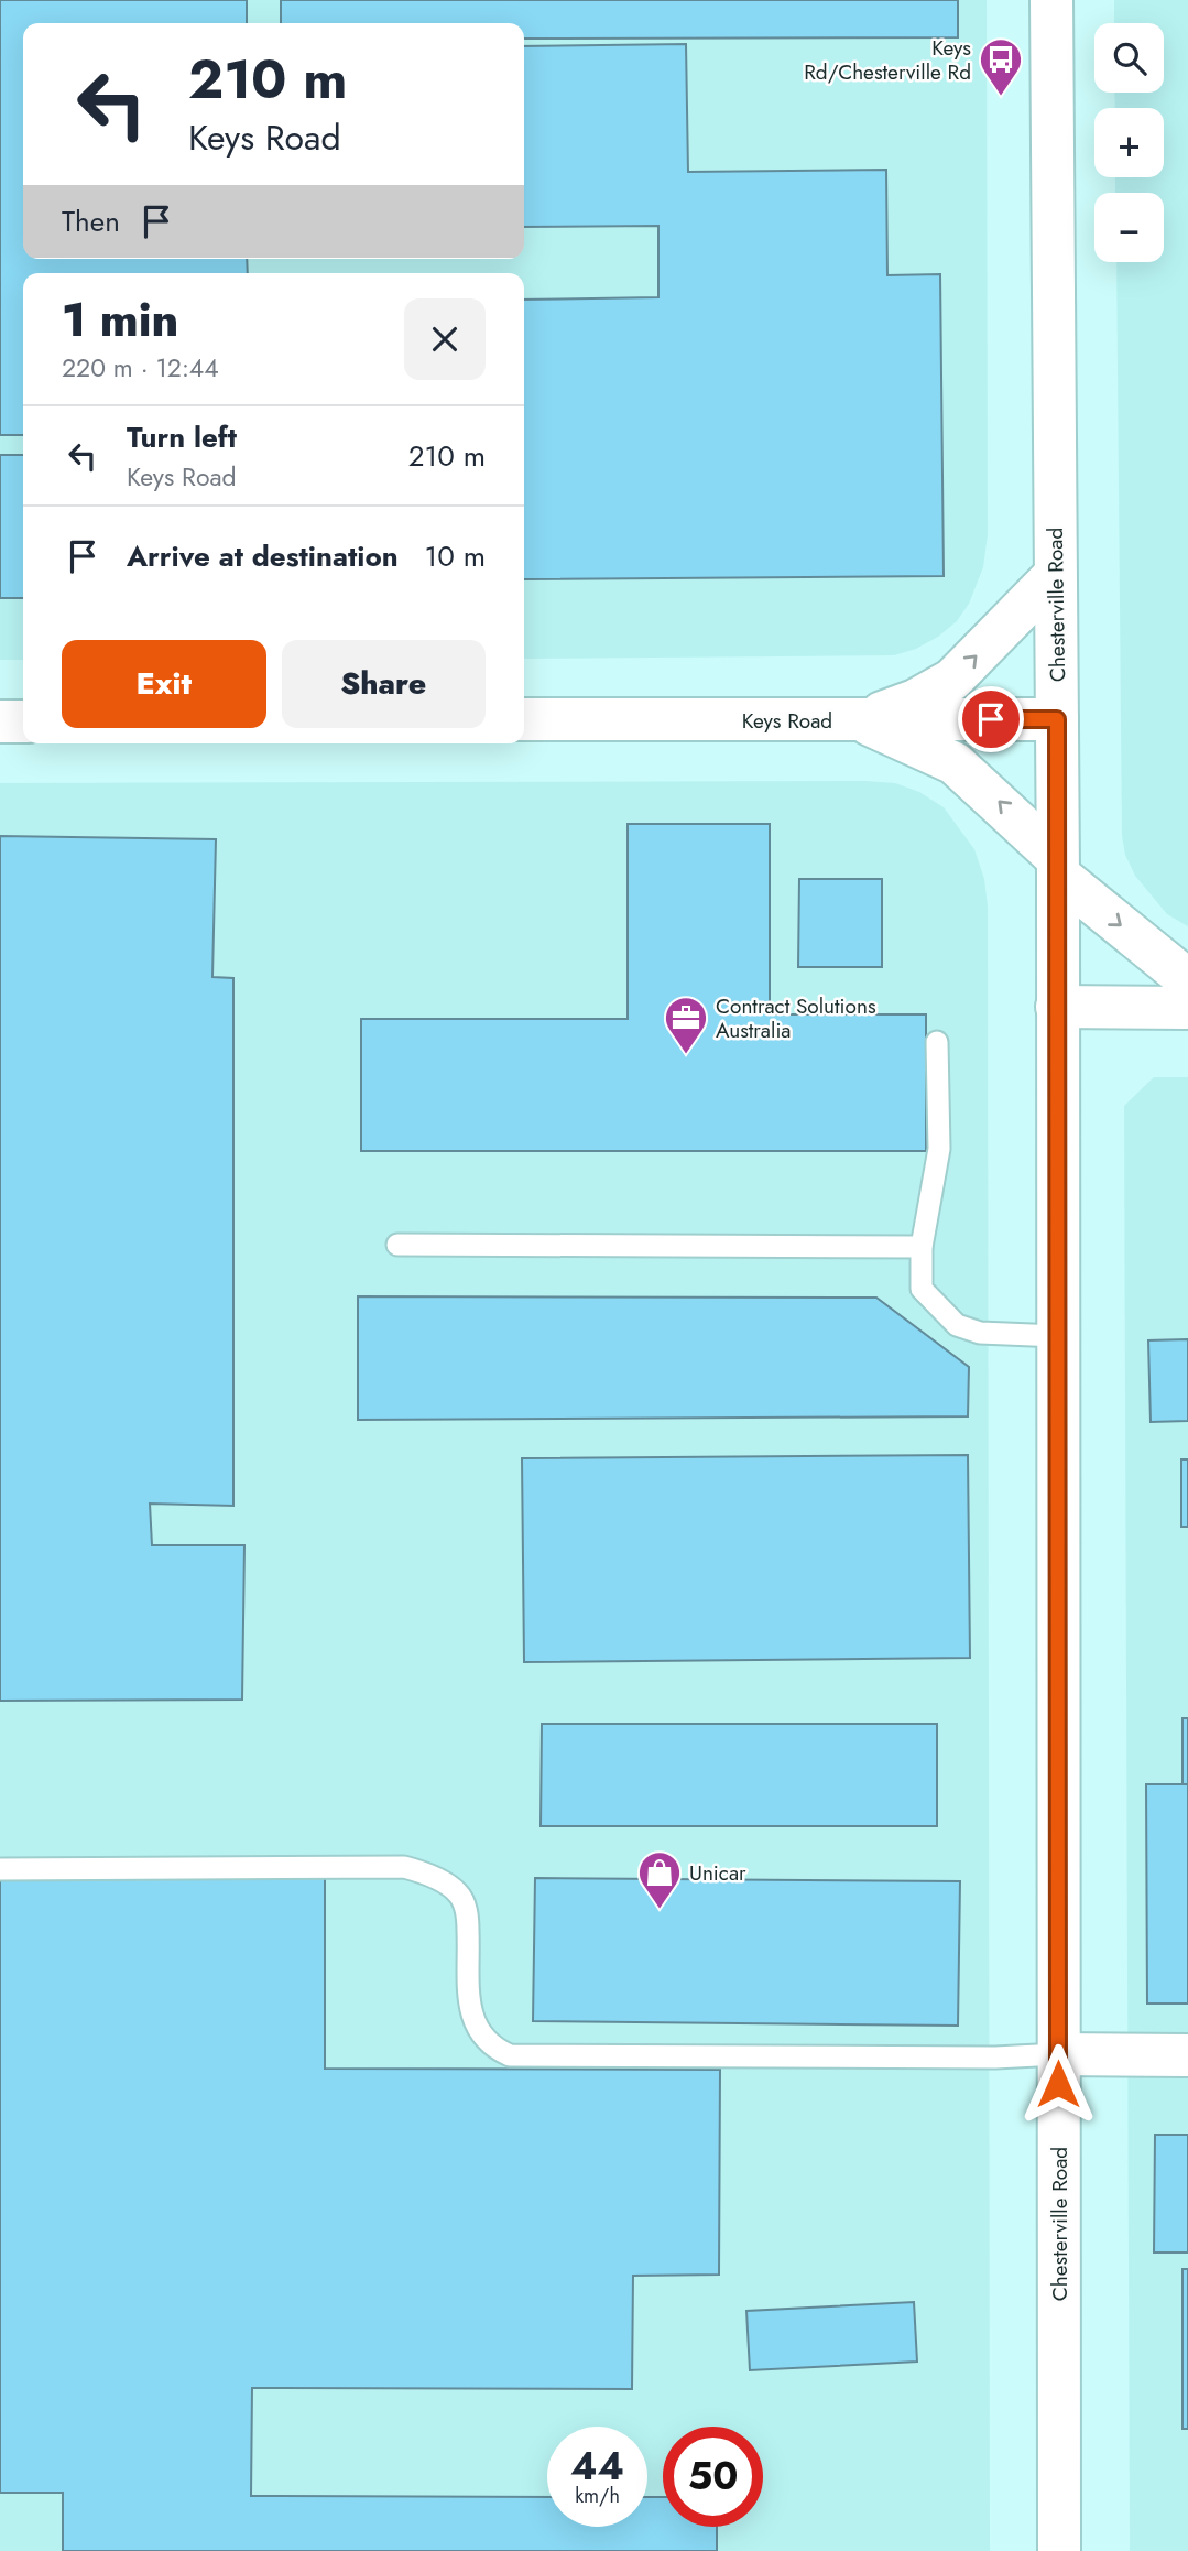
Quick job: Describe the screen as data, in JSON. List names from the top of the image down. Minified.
{"streets":{"main road":["Chesterville Road","Keys Road"]},"crossings":[["Chesterville Road","Keys Road"]],"places":{"bus stop":["Keys Rd/Chesterville Rd"],"office":["Contract Solutions Australia"],"shop":["Unicar"]},"page":{"map_buttons":["+","−"],"turn":["210 m","Keys Road"],"then":"Then","heading":["1 min","220 m · 12:44"],"list":[{"name":"Turn left","note":"Keys Road","value":"210 m"},{"name":"Arrive at destination","value":"10 m"}],"buttons":["Exit","Share"],"speed":"44 km/h","limit":"50"}}
